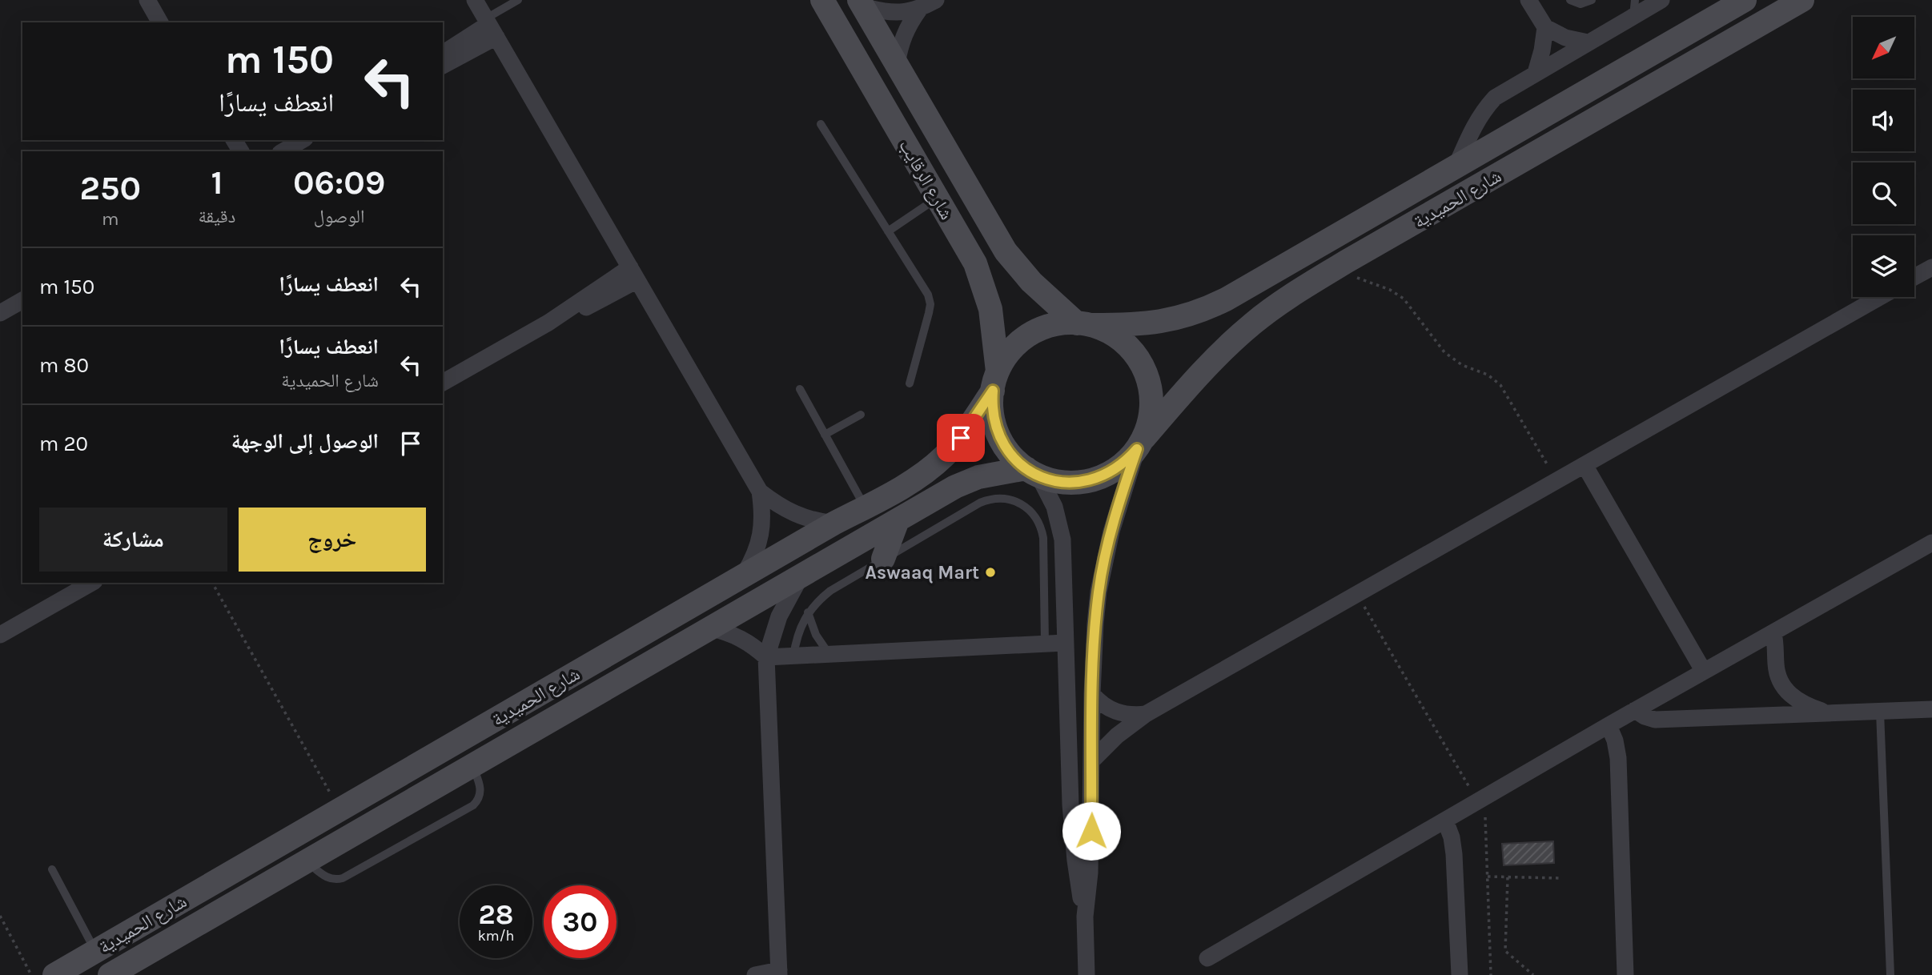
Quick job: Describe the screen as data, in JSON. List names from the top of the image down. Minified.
{"streets":{"street":["شارع الرقايب","شارع الحميدية"]},"crossings":[["شارع الرقايب","شارع الحميدية"]],"places":["Aswaaq Mart"],"north":"bottom left","page":{"turn":["150 m","انعطف يسارًا"],"eta":["06:09","الوصول","1","دقيقة","250","m"],"list":[{"name":"انعطف يسارًا","value":"150 m"},{"name":"انعطف يسارًا","note":"شارع الحميدية","value":"80 m"},{"name":"الوصول إلى الوجهة","value":"20 m"}],"buttons":["خروج","مشاركة"],"speed":"28 km/h","limit":"30"}}
